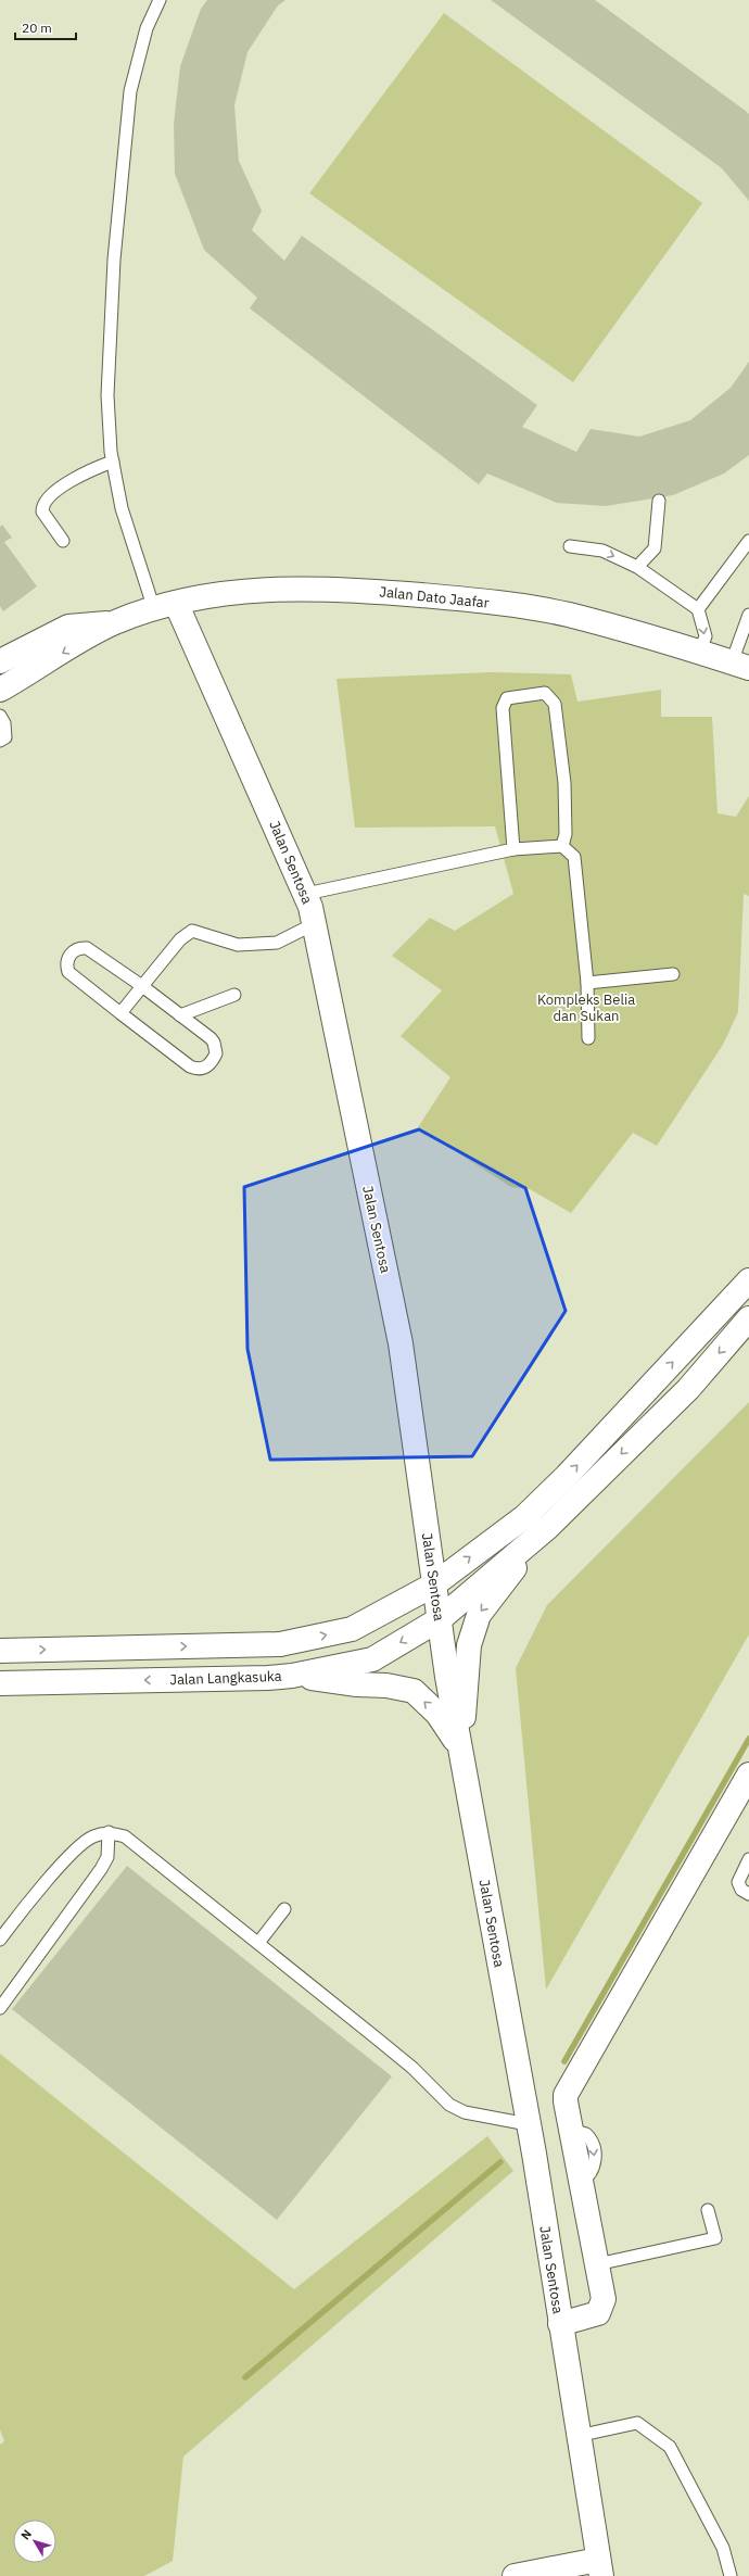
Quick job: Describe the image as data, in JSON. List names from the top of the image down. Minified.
{"streets":{"main road":["Jalan Dato Jaafar","Jalan Sentosa","Jalan Langkasuka"]},"crossings":[["Jalan Dato Jaafar","Jalan Sentosa"],["Jalan Sentosa","Jalan Langkasuka"]],"parks":["Kompleks Belia dan Sukan"],"scale_bar":"20 m","north":"top left"}
